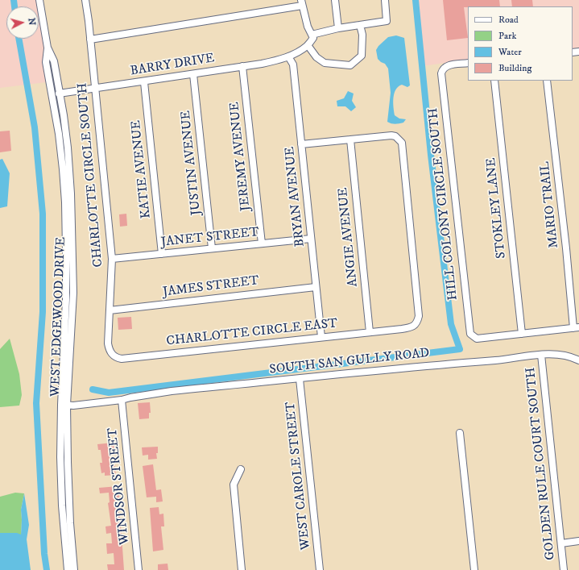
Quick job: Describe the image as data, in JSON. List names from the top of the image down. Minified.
{"streets":{"street":["BARRY DRIVE","JEREMY AVENUE","JUSTIN AVENUE","KATIE AVENUE","CHARLOTTE CIRCLE SOUTH","BRYAN AVENUE","HILL COLONY CIRCLE SOUTH","MARIO TRAIL","STOKLEY LANE","ANGIE AVENUE","JANET STREET","JAMES STREET","WEST EDGEWOOD DRIVE","CHARLOTTE CIRCLE EAST","SOUTH SAN GULLY ROAD","GOLDEN RULE COURT SOUTH","WEST CAROLE STREET","WINDSOR STREET"]},"crossings":[["BARRY DRIVE","JEREMY AVENUE"],["BARRY DRIVE","JUSTIN AVENUE"],["BARRY DRIVE","KATIE AVENUE"],["BARRY DRIVE","CHARLOTTE CIRCLE SOUTH"],["BARRY DRIVE","BRYAN AVENUE"],["BARRY DRIVE","WEST EDGEWOOD DRIVE"],["JEREMY AVENUE","JANET STREET"],["JUSTIN AVENUE","JANET STREET"],["KATIE AVENUE","JANET STREET"],["CHARLOTTE CIRCLE SOUTH","JANET STREET"],["CHARLOTTE CIRCLE SOUTH","JAMES STREET"],["CHARLOTTE CIRCLE SOUTH","CHARLOTTE CIRCLE EAST"],["BRYAN AVENUE","JANET STREET"],["BRYAN AVENUE","JAMES STREET"],["BRYAN AVENUE","CHARLOTTE CIRCLE EAST"],["HILL COLONY CIRCLE SOUTH","STOKLEY LANE"],["ANGIE AVENUE","CHARLOTTE CIRCLE EAST"],["WEST EDGEWOOD DRIVE","SOUTH SAN GULLY ROAD"],["SOUTH SAN GULLY ROAD","GOLDEN RULE COURT SOUTH"],["SOUTH SAN GULLY ROAD","WEST CAROLE STREET"],["SOUTH SAN GULLY ROAD","WINDSOR STREET"]],"legend":["Road","Park","Water","Building"],"north":"right"}
